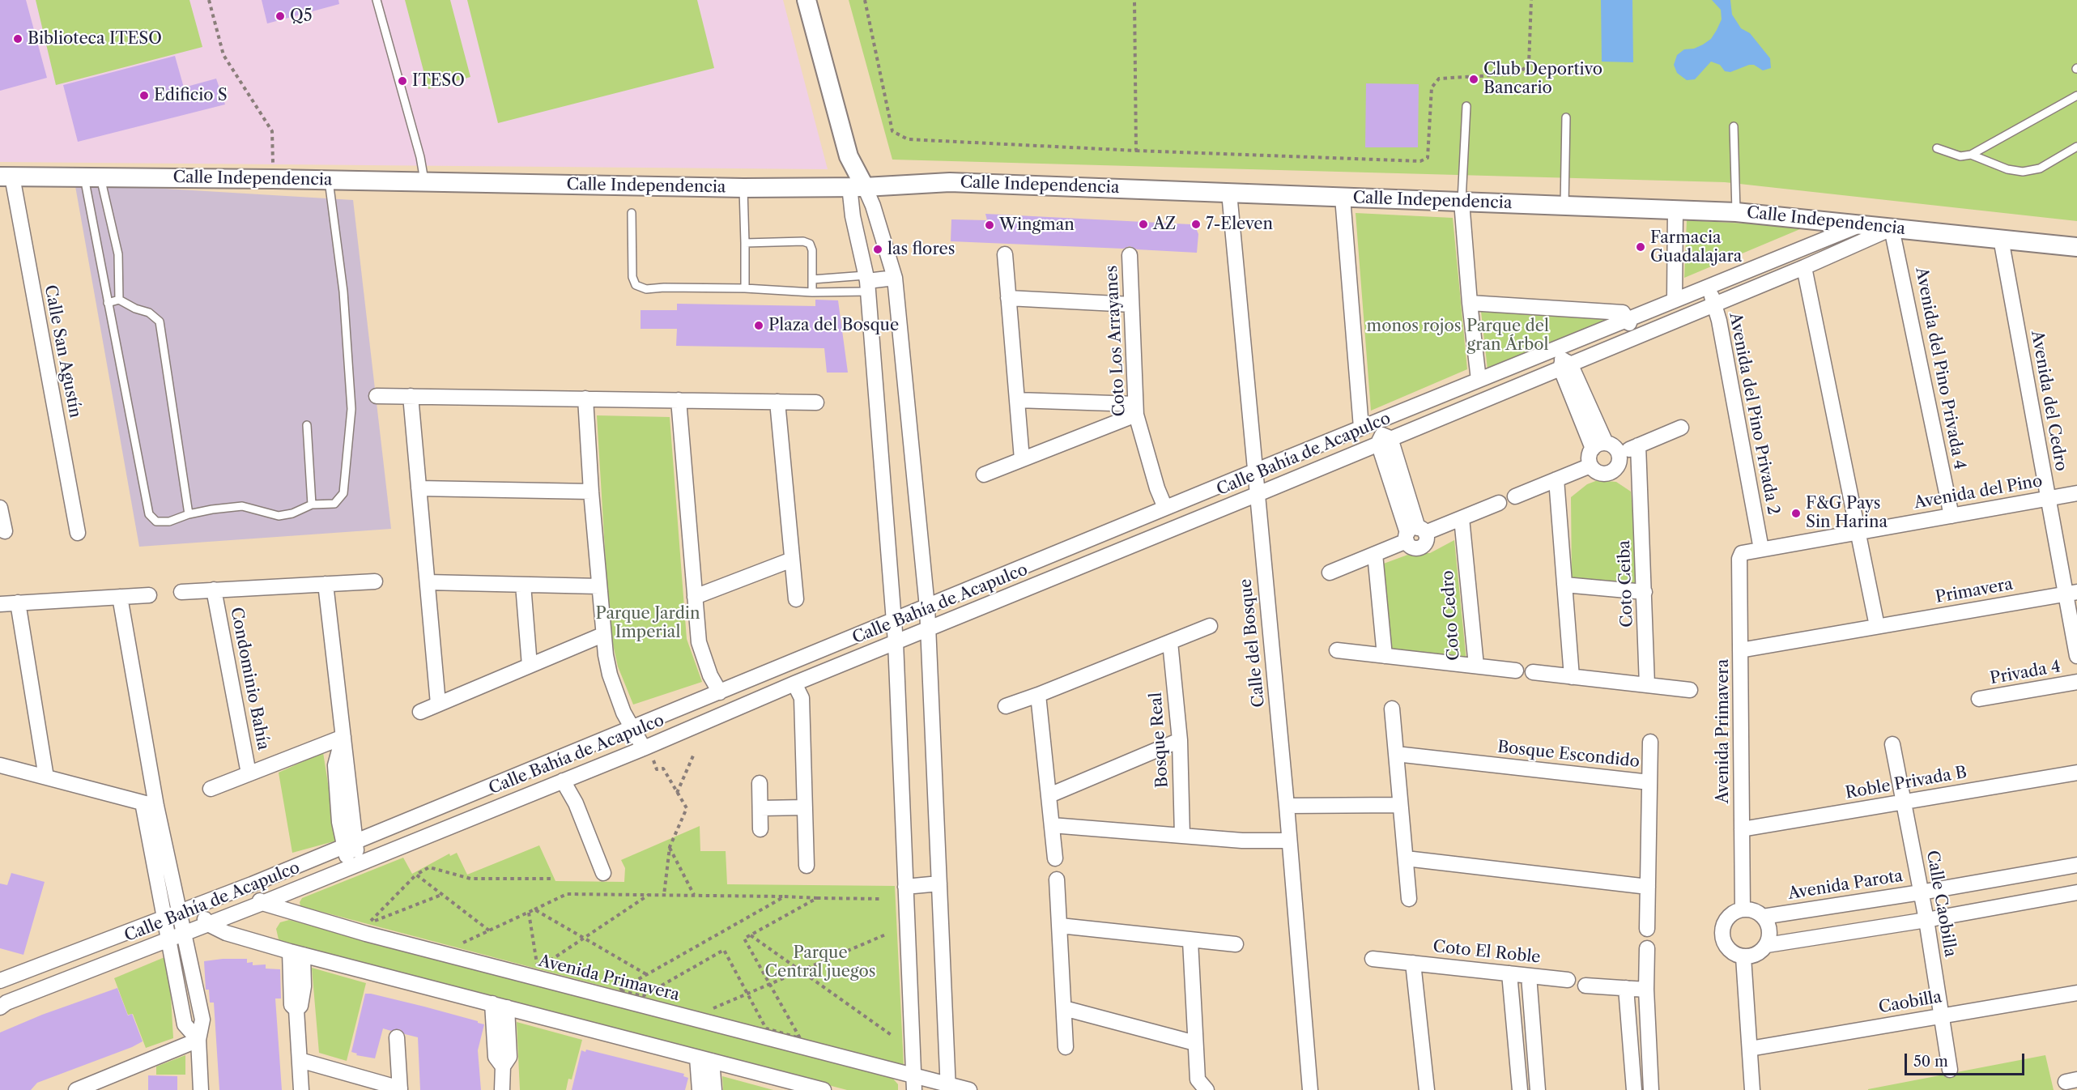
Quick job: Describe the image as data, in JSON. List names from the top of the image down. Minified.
{"streets":{"street":["Calle Independencia","Coto Los Arrayanes","Calle San Agustín","Avenida del Pino Privada 4","Avenida del Cedro","Avenida del Pino Privada 2","Calle Bahía de Acapulco","Avenida del Pino","Coto Ceiba","Primavera","Coto Cedro","Calle del Bosque","Privada 4","Condominio Bahía","Avenida Primavera","Bosque Real","Bosque Escondido","Roble Privada B","Avenida Parota","Calle Caobilla","Coto El Roble","Caobilla"]},"crossings":[["Calle Independencia","Calle San Agustín"],["Calle Independencia","Avenida del Pino Privada 4"],["Calle Independencia","Avenida del Cedro"],["Calle Independencia","Calle Bahía de Acapulco"],["Calle Independencia","Calle del Bosque"],["Coto Los Arrayanes","Calle Bahía de Acapulco"],["Avenida del Pino Privada 4","Calle Bahía de Acapulco"],["Avenida del Pino Privada 4","Avenida del Pino"],["Avenida del Cedro","Avenida del Pino"],["Avenida del Cedro","Primavera"],["Avenida del Pino Privada 2","Calle Bahía de Acapulco"],["Avenida del Pino Privada 2","Avenida del Pino"],["Calle Bahía de Acapulco","Calle del Bosque"],["Calle Bahía de Acapulco","Avenida Primavera"],["Avenida del Pino","Avenida Primavera"],["Primavera","Avenida Primavera"],["Avenida Primavera","Roble Privada B"],["Avenida Primavera","Avenida Parota"],["Roble Privada B","Calle Caobilla"],["Avenida Parota","Calle Caobilla"],["Calle Caobilla","Caobilla"]],"parks":["monos rojos","Parque del gran Árbol","Parque Jardin Imperial","Parque Central juegos"],"places":["Q5","Biblioteca ITESO","Club Deportivo Bancario","ITESO","Edificio S","AZ","7-Eleven","Wingman","Farmacia Guadalajara","las flores","Plaza del Bosque","F&G Pays Sin Harina"],"scale_bar":"50 m"}
